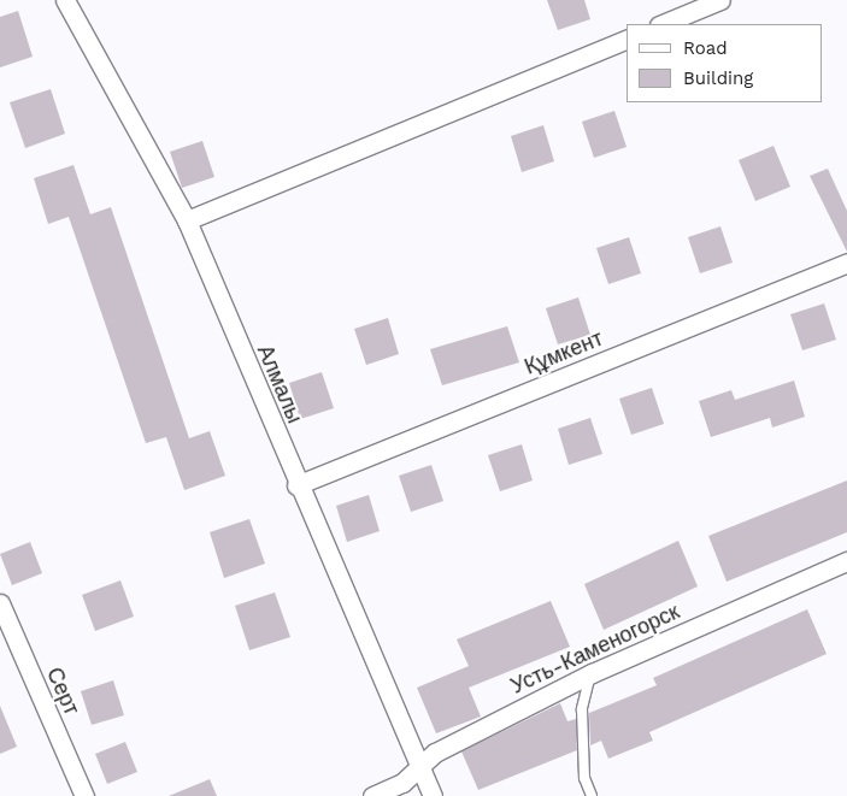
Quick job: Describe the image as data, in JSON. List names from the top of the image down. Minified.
{"streets":{"street":["Құмкент","Алмалы","Усть-Каменогорск","Серт"]},"crossings":[["Құмкент","Алмалы"],["Алмалы","Усть-Каменогорск"]],"legend":["Road","Building"]}
